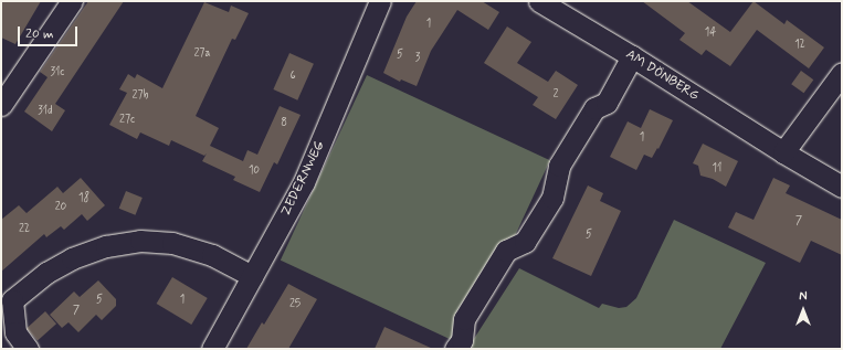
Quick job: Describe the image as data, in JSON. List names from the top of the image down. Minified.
{"streets":{"street":["AM DÖNBERG","ZEDERNWEG"]},"house_numbers":["1","14","12","27a","5","3","31c","6","2","27b","31d","27c","8","1","11","10","18","20","7","22","5","5","1","25","7"],"scale_bar":"20 m","north":"top"}
